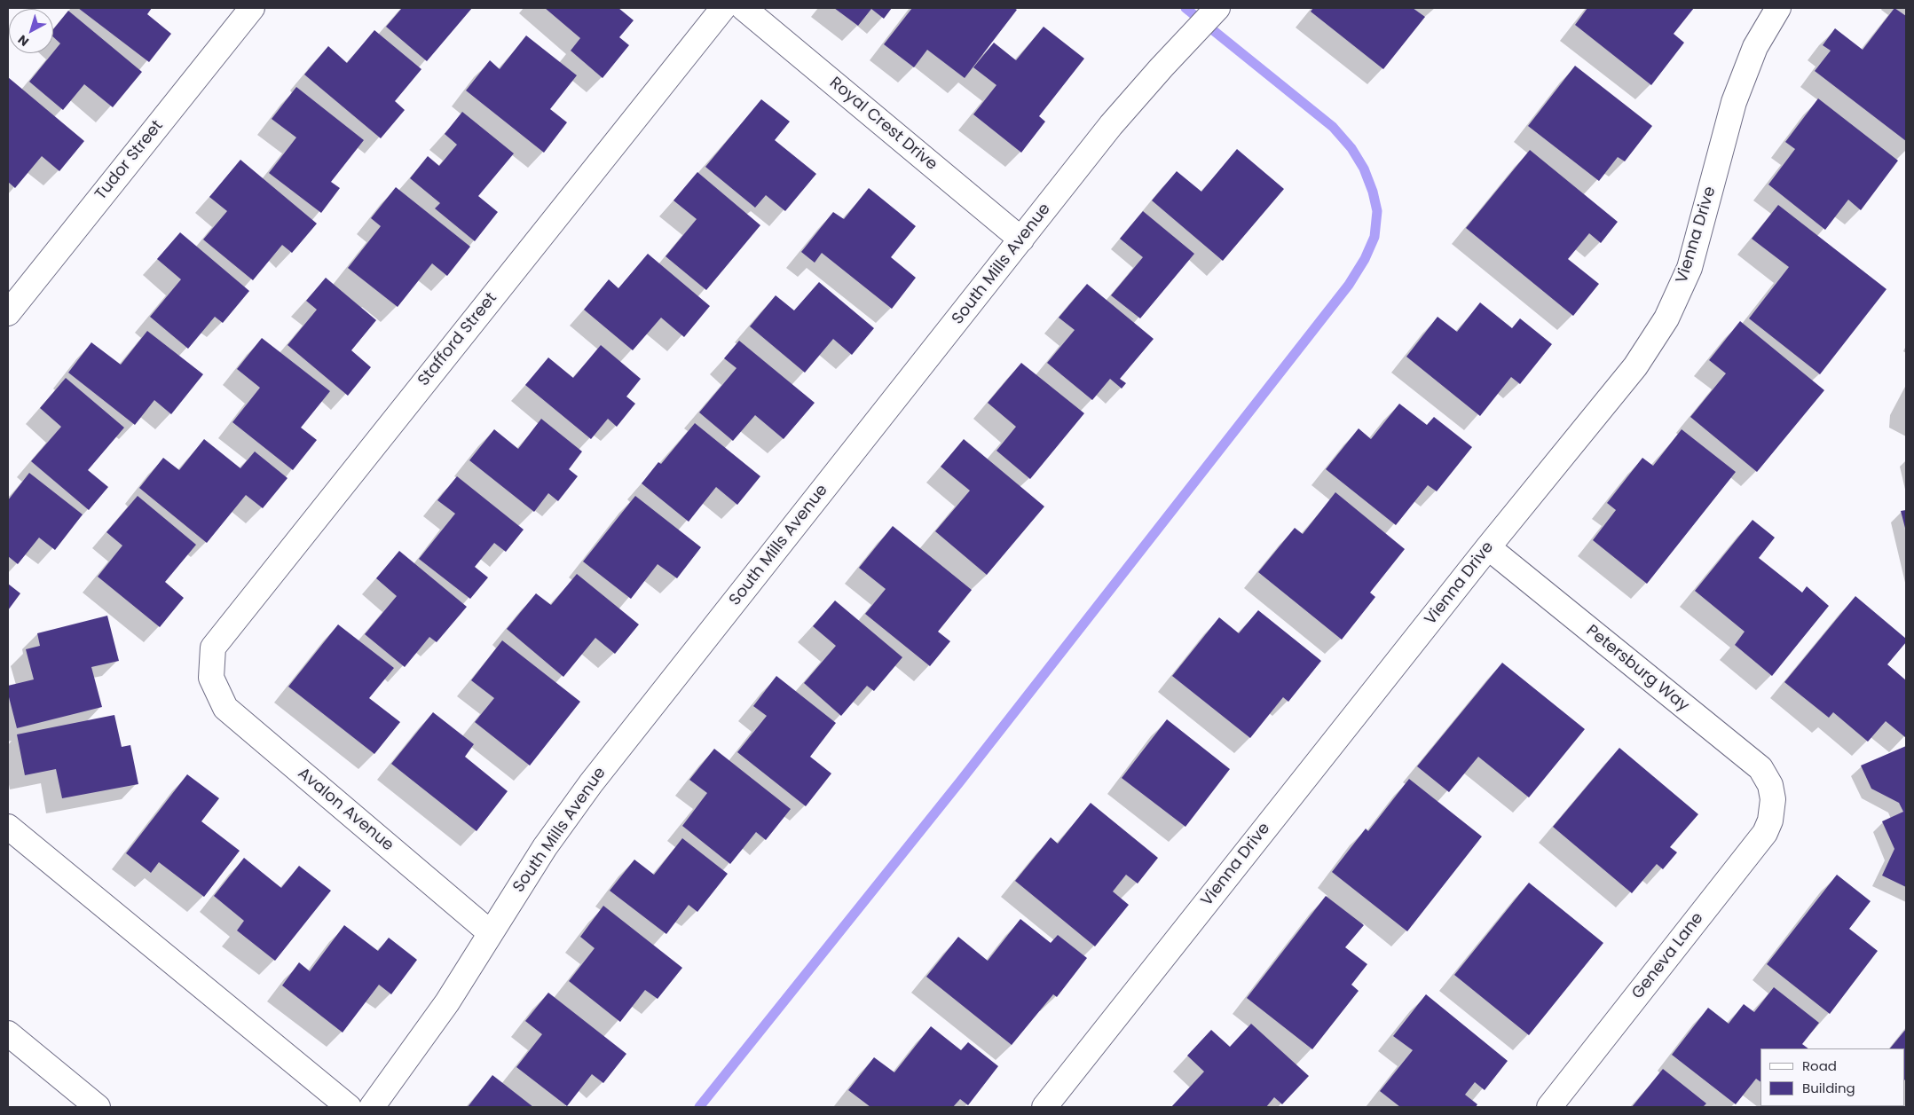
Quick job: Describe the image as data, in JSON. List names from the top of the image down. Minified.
{"streets":{"street":["Royal Crest Drive","Tudor Street","Vienna Drive","South Mills Avenue","Stafford Street","Petersburg Way","Avalon Avenue","Geneva Lane"]},"crossings":[["Royal Crest Drive","South Mills Avenue"],["Vienna Drive","Petersburg Way"],["South Mills Avenue","Avalon Avenue"],["Stafford Street","Avalon Avenue"],["Petersburg Way","Geneva Lane"]],"legend":["Road","Building"],"north":"bottom left"}
